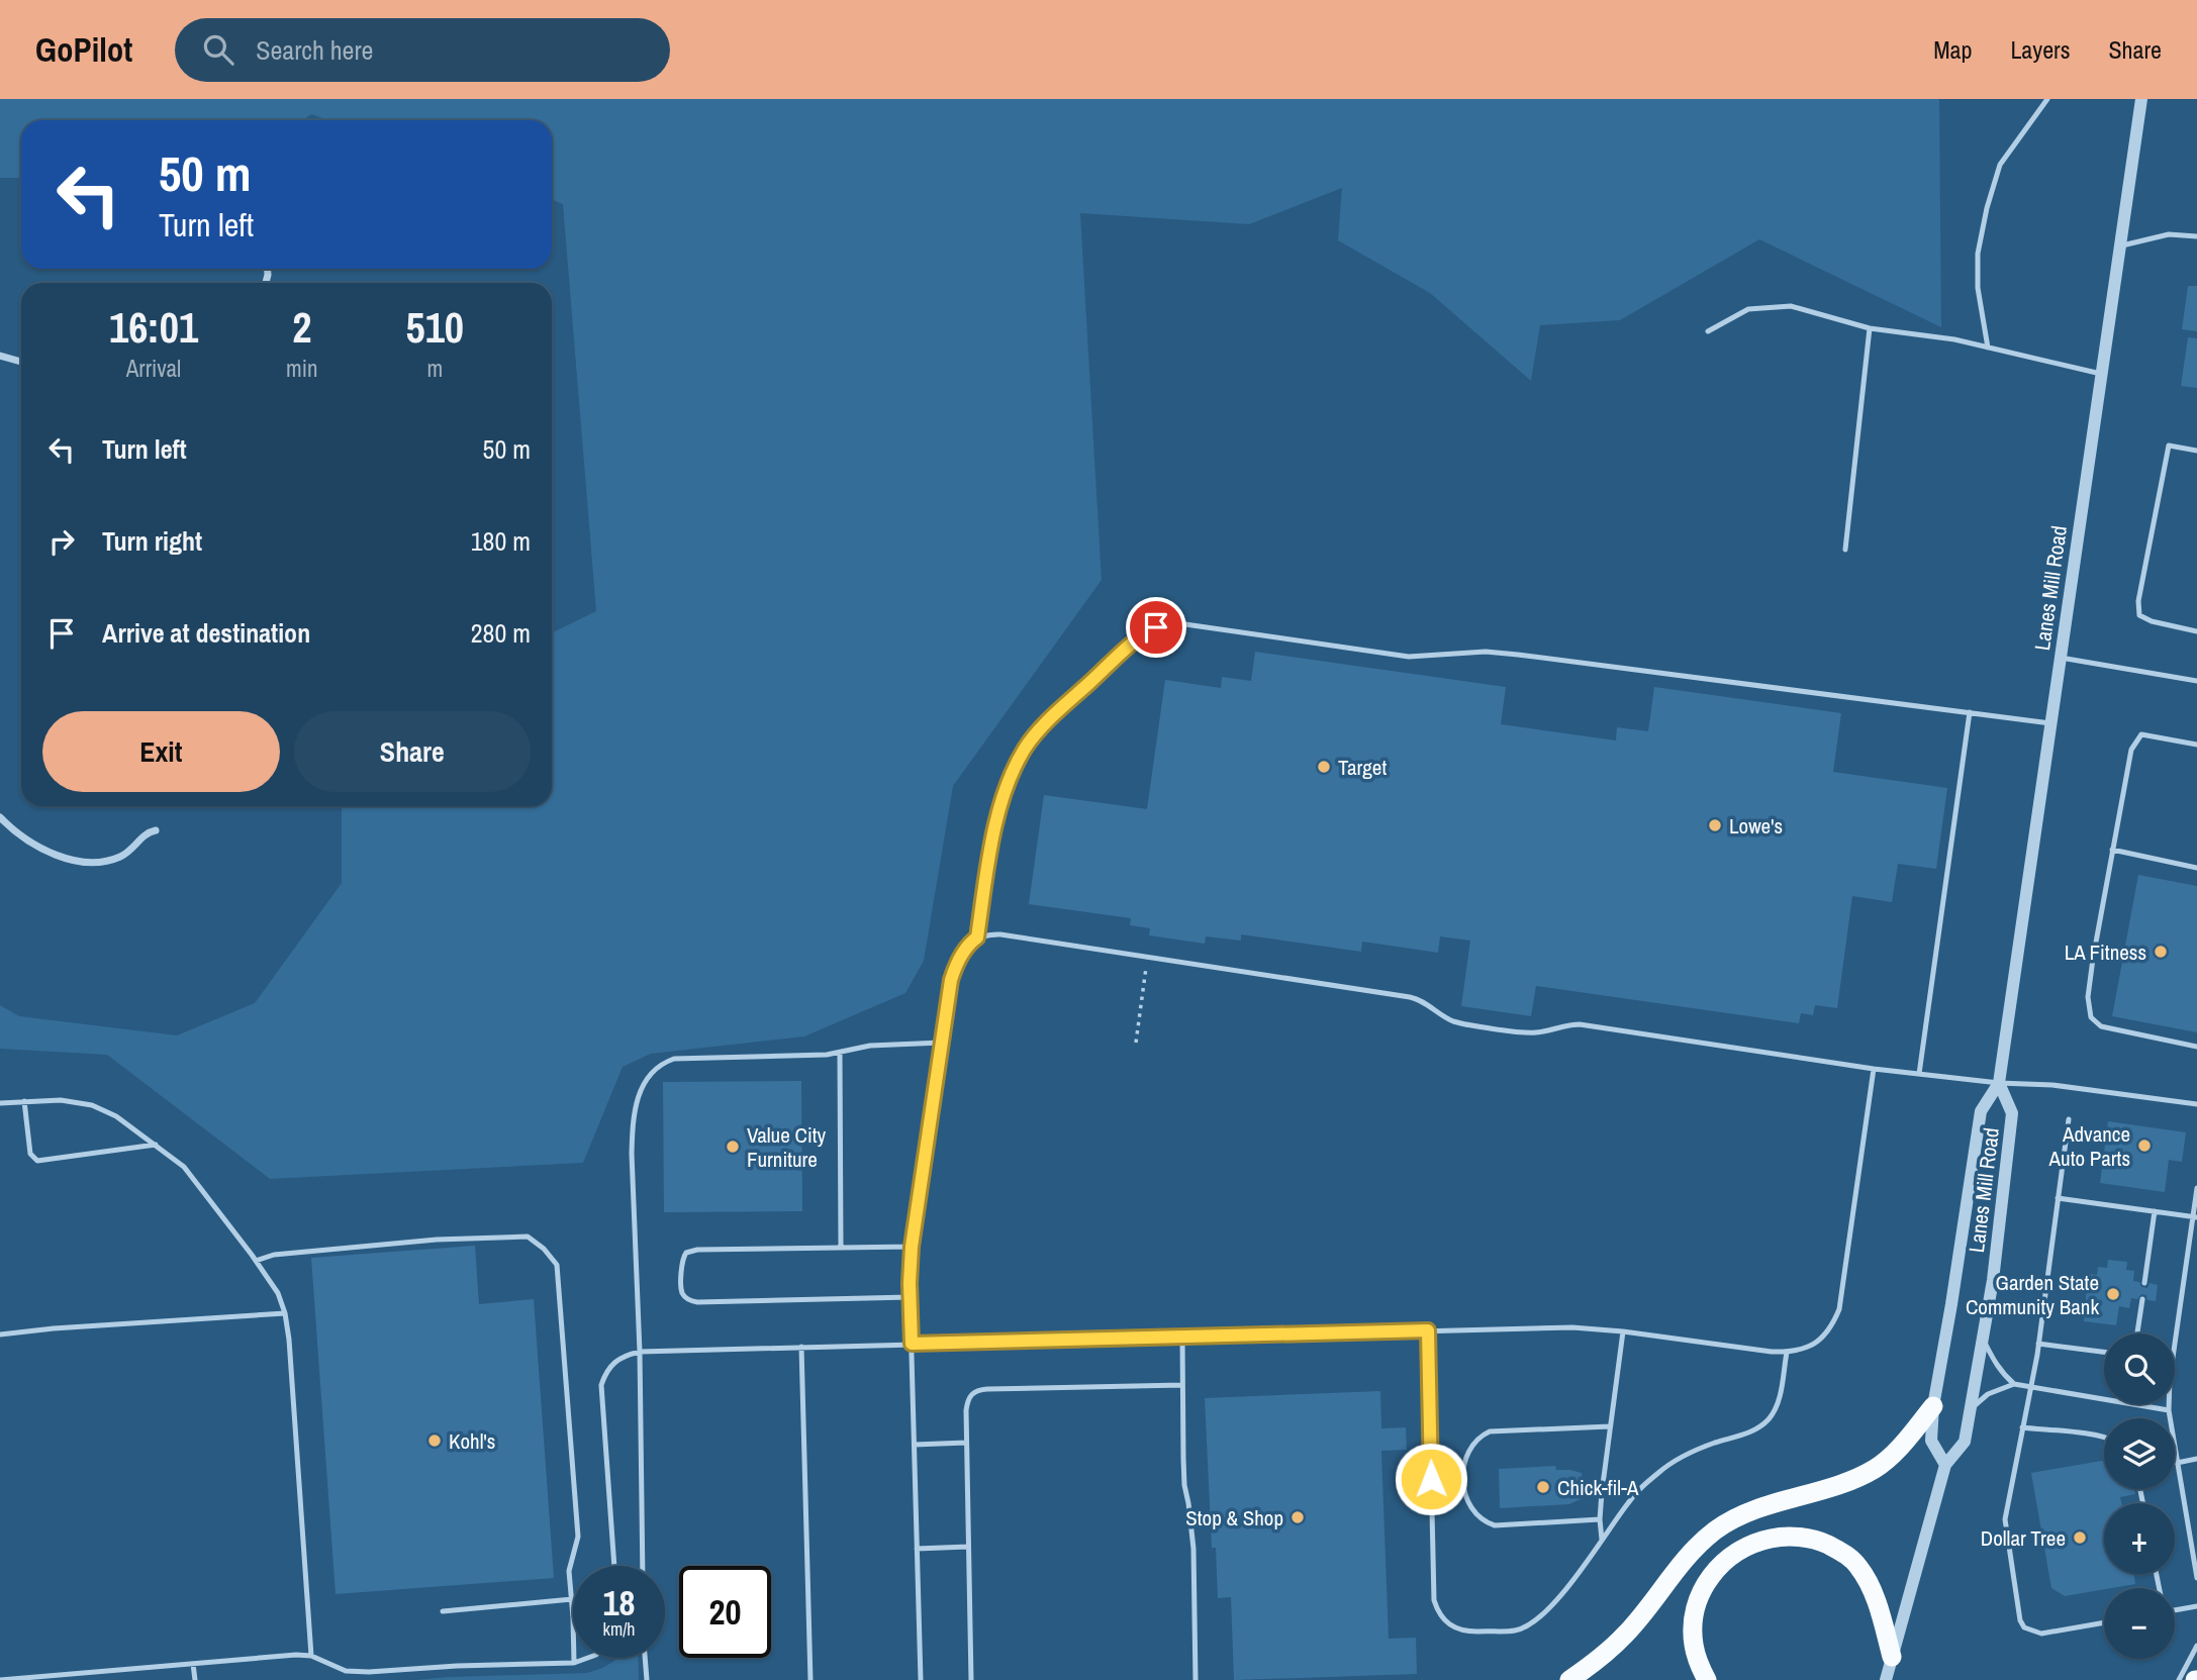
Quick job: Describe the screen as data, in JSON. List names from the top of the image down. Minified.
{"streets":{"street":["Lanes Mill Road"]},"places":["Target","Lowe's","LA Fitness","Advance Auto Parts","Value City Furniture","Garden State Community Bank","Kohl's","Chick-fil-A","Stop & Shop","Dollar Tree"],"page":{"header":"GoPilot","search":"Search here","nav":["Map","Layers","Share"],"turn":["50 m","Turn left"],"eta":["16:01","Arrival","2","min","510","m"],"list":[{"name":"Turn left","value":"50 m"},{"name":"Turn right","value":"180 m"},{"name":"Arrive at destination","value":"280 m"}],"buttons":["Exit","Share"],"map_buttons":["+","−"],"speed":"18 km/h","limit":"20"}}
